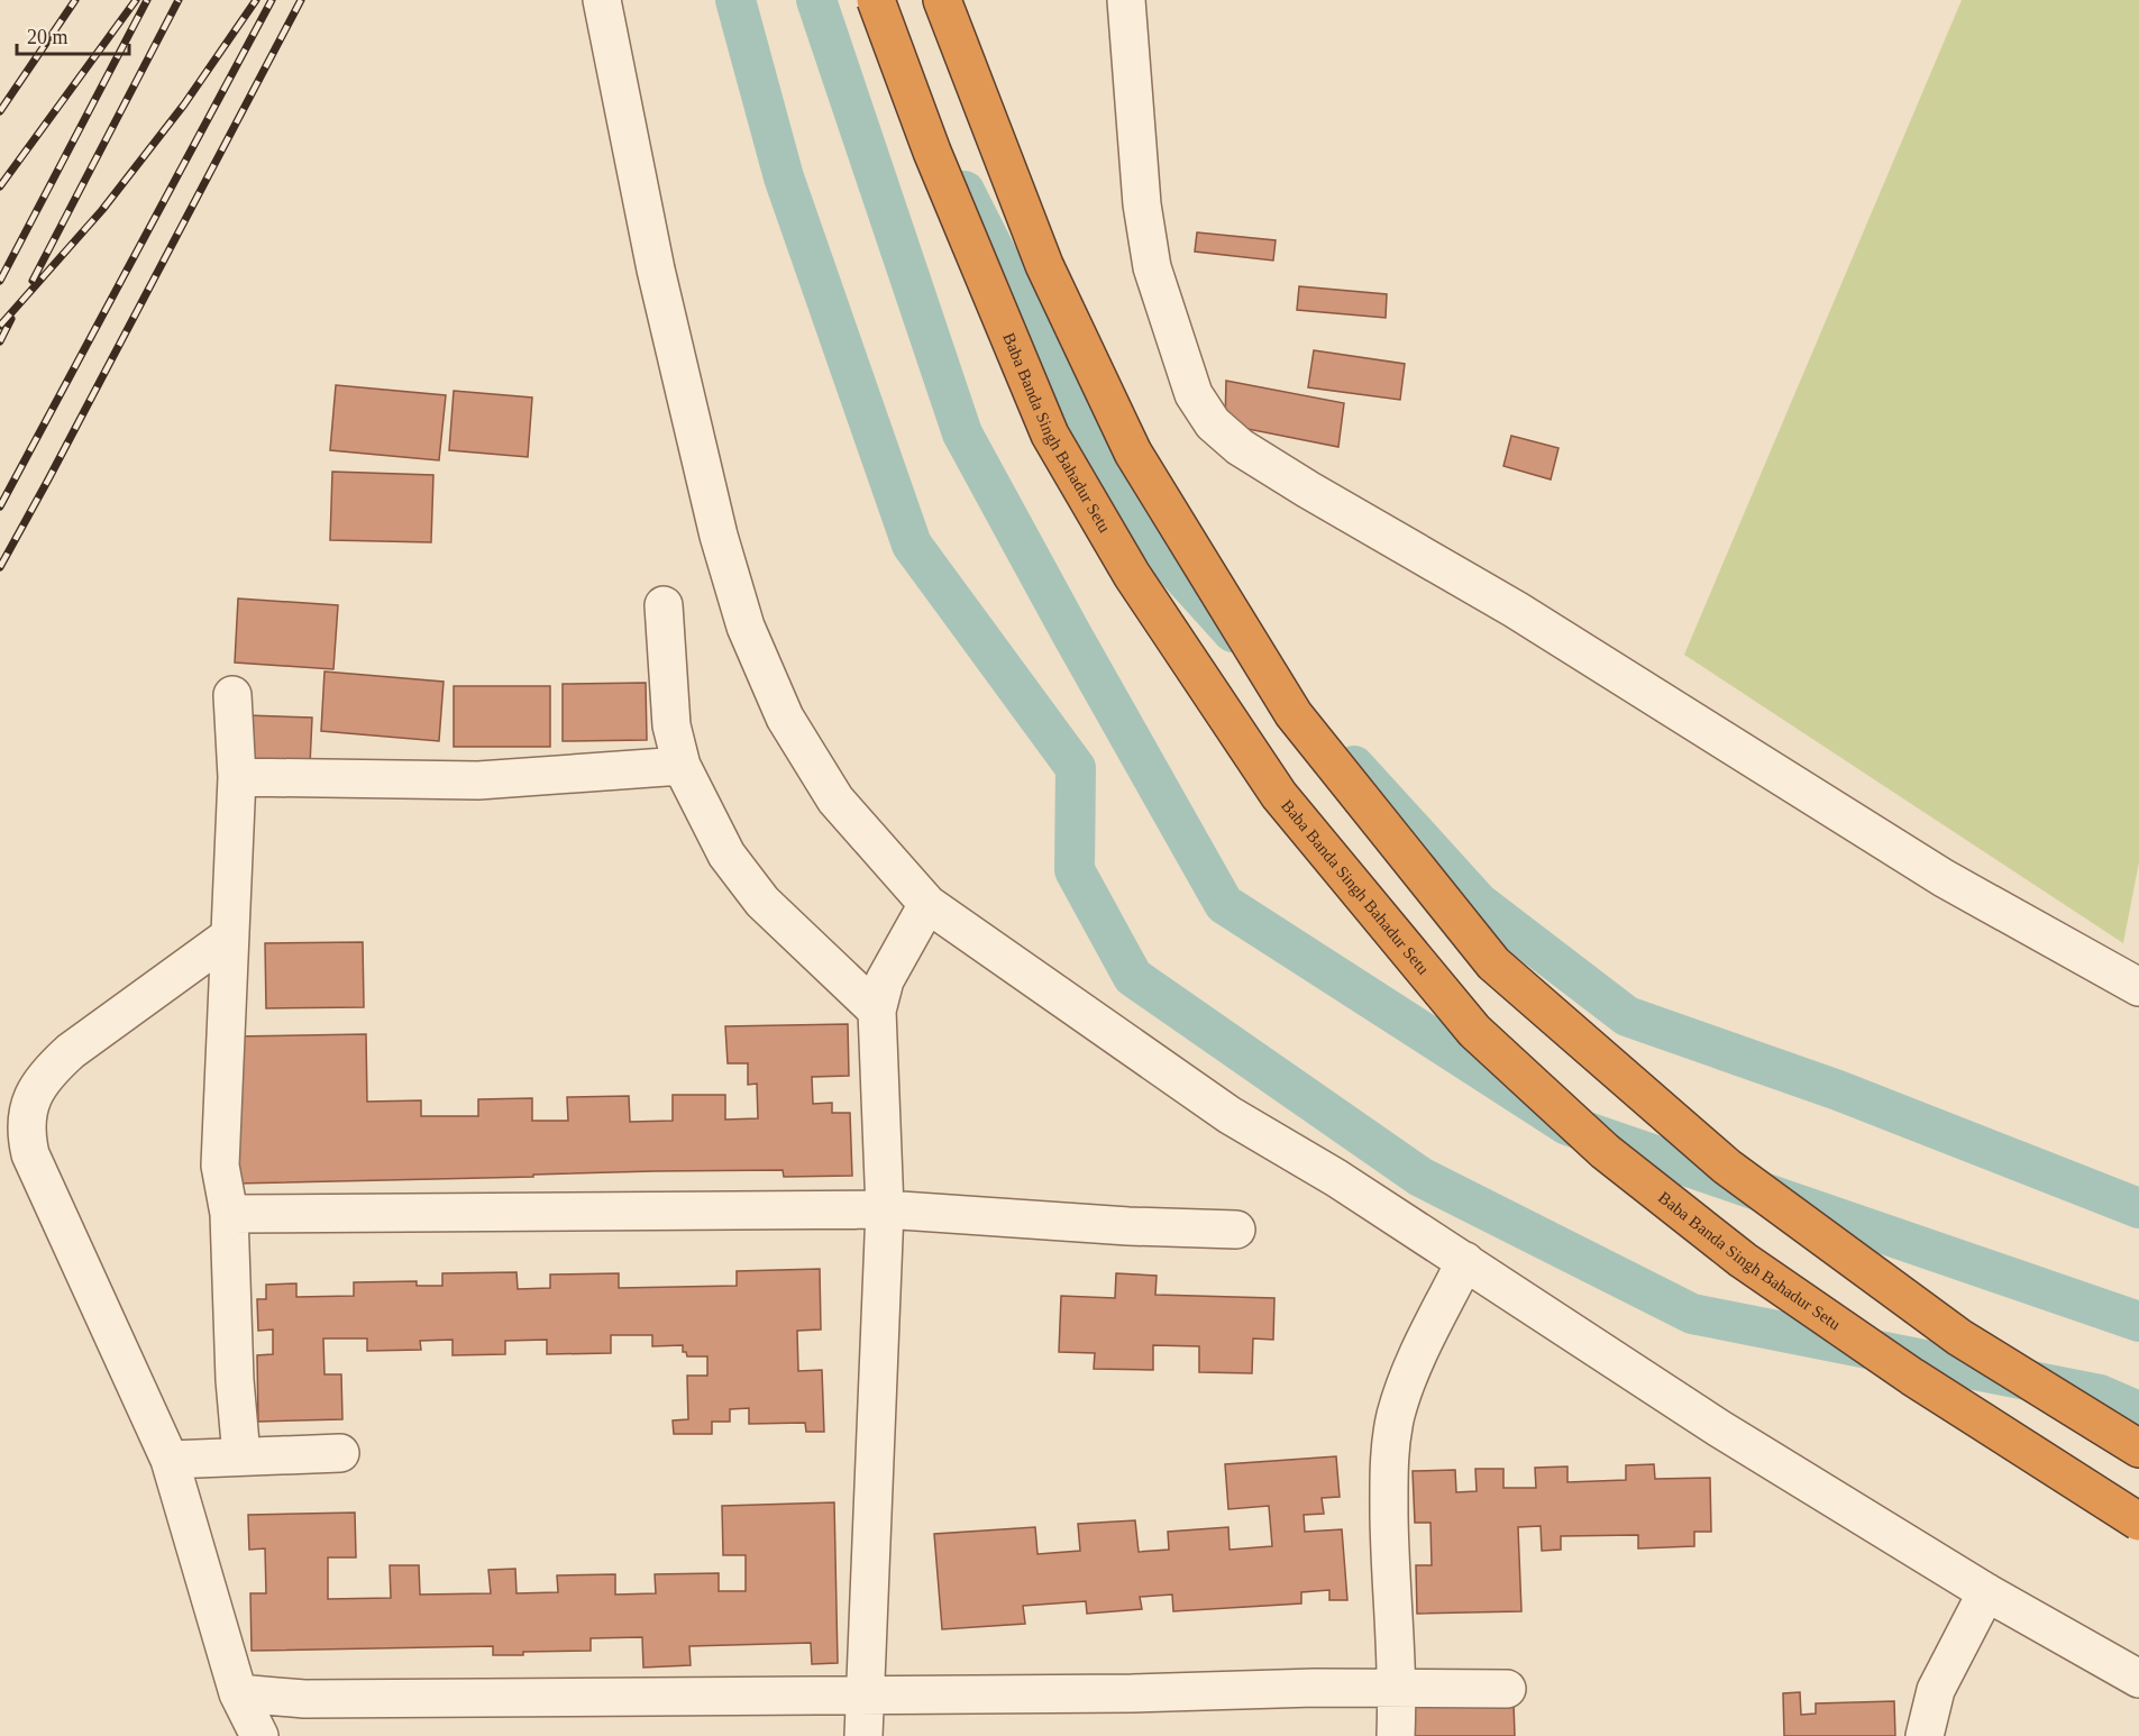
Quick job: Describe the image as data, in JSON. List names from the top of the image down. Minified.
{"streets":{"highway":["Baba Banda Singh Bahadur Setu"]},"scale_bar":"20 m"}
